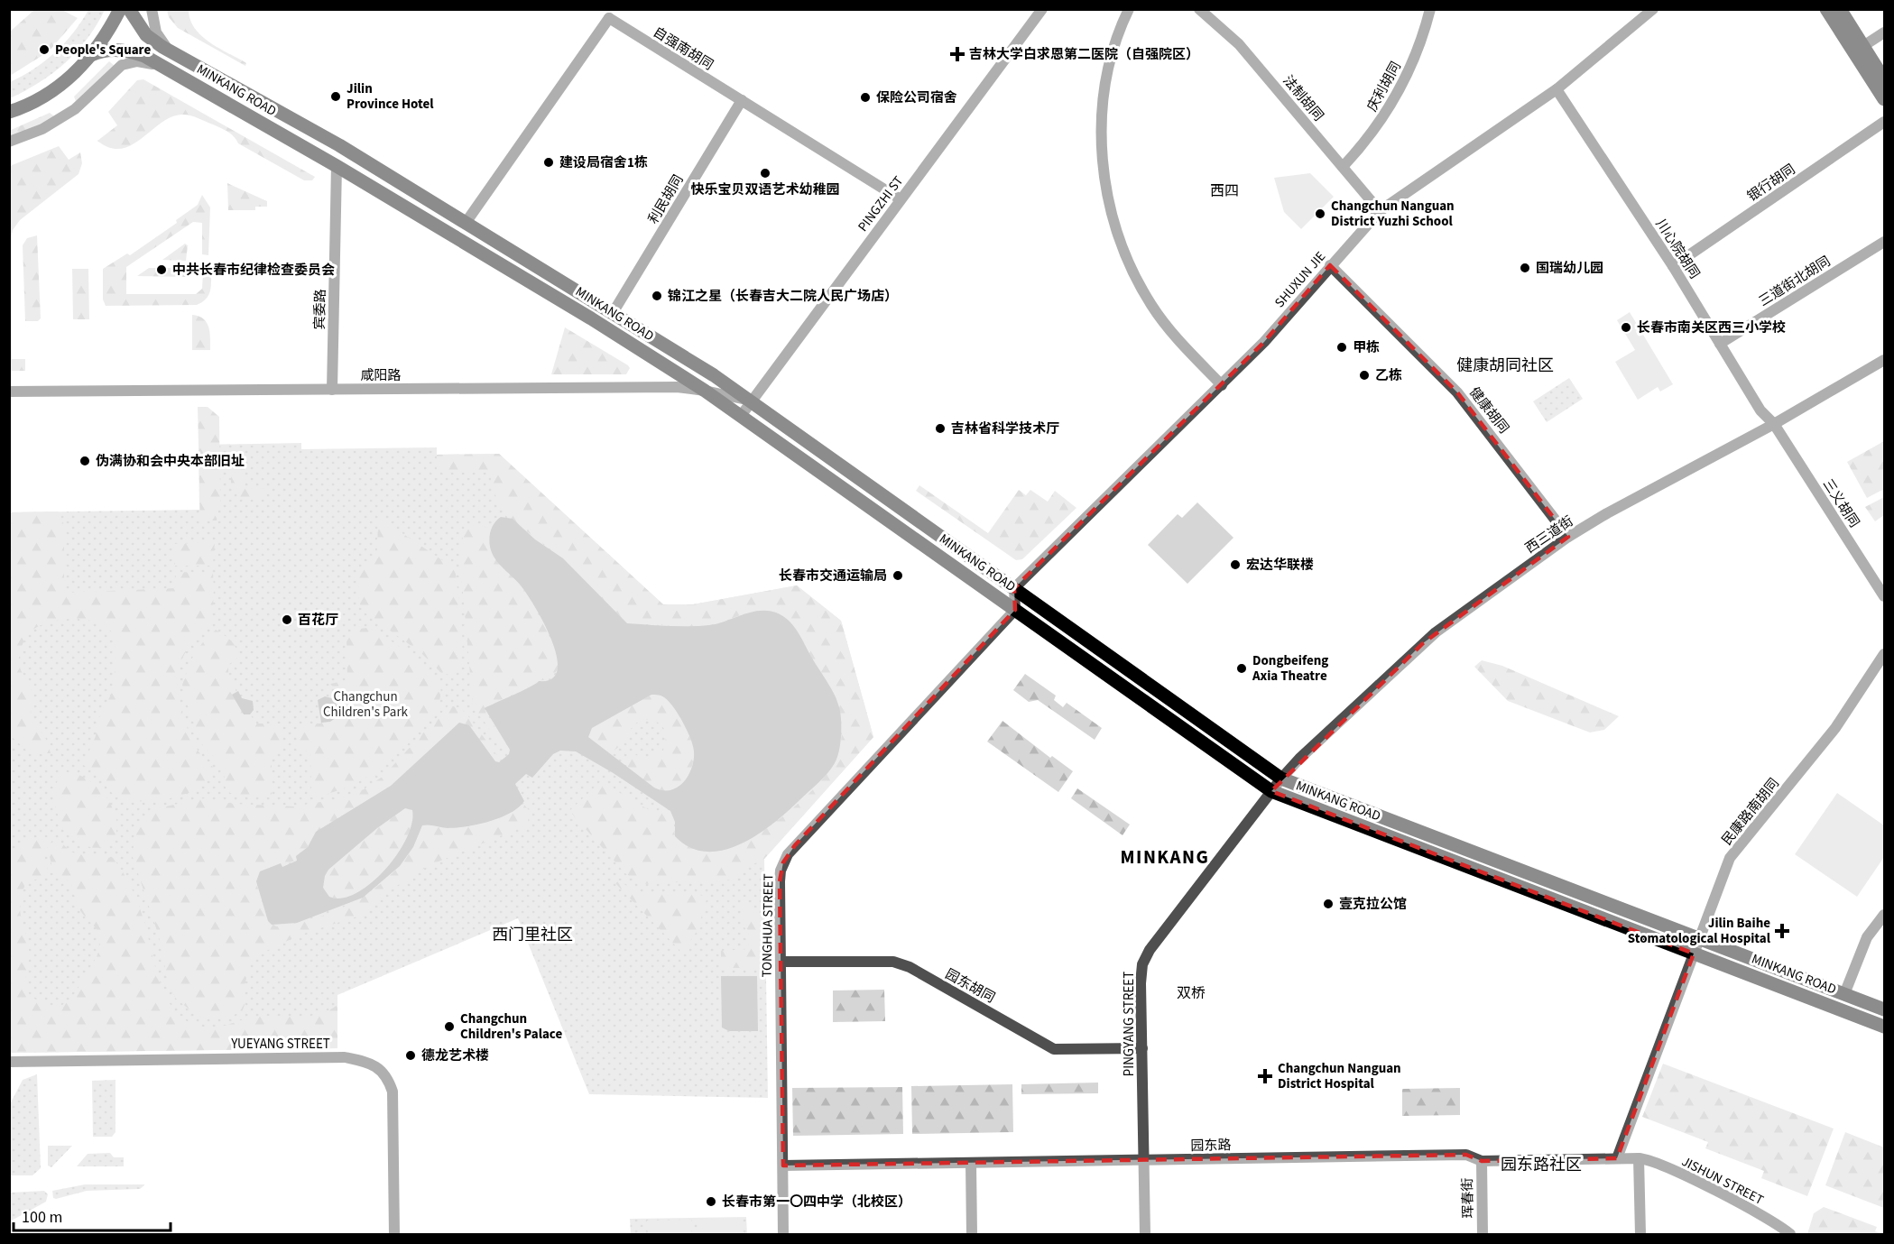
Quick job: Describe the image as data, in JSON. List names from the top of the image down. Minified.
{"streets":{"main road":["MINKANG ROAD"],"street":["自强南胡同","庆利胡同","法制胡同","银行胡同","利民胡同","PINGZHI ST","川心院胡同","SHUXUN JIE","三道街北胡同","宾委路","咸阳路","健康胡同","三义胡同","西三道街","民康路南胡同","TONGHUA STREET","园东胡同","PINGYANG STREET","YUEYANG STREET","园东路","JISHUN STREET","珲春街"]},"crossings":[["自强南胡同","MINKANG ROAD"],["自强南胡同","利民胡同"],["自强南胡同","PINGZHI ST"],["庆利胡同","法制胡同"],["MINKANG ROAD","利民胡同"],["MINKANG ROAD","PINGZHI ST"],["MINKANG ROAD","SHUXUN JIE"],["MINKANG ROAD","宾委路"],["MINKANG ROAD","咸阳路"],["MINKANG ROAD","西三道街"],["MINKANG ROAD","民康路南胡同"],["MINKANG ROAD","TONGHUA STREET"],["MINKANG ROAD","PINGYANG STREET"],["法制胡同","SHUXUN JIE"],["银行胡同","川心院胡同"],["PINGZHI ST","咸阳路"],["川心院胡同","SHUXUN JIE"],["川心院胡同","三道街北胡同"],["川心院胡同","三义胡同"],["川心院胡同","西三道街"],["SHUXUN JIE","健康胡同"],["宾委路","咸阳路"],["健康胡同","西三道街"],["三义胡同","西三道街"],["西三道街","PINGYANG STREET"],["民康路南胡同","园东路"],["TONGHUA STREET","园东胡同"],["TONGHUA STREET","园东路"],["园东胡同","PINGYANG STREET"],["PINGYANG STREET","园东路"],["园东路","JISHUN STREET"],["园东路","珲春街"]],"districts":["西四","健康胡同社区","MINKANG","西门里社区","双桥","园东路社区"],"parks":["Changchun Children's Park"],"places":{"other":["People's Square","Jilin Province Hotel","保险公司宿舍","建设局宿舍1栋","快乐宝贝双语艺术幼稚园","Changchun Nanguan District Yuzhi School","国瑞幼儿园","中共长春市纪律检查委员会","锦江之星（长春吉大二院人民广场店）","长春市南关区西三小学校","甲栋","乙栋","吉林省科学技术厅","伪满协和会中央本部旧址","宏达华联楼","长春市交通运输局","百花厅","Dongbeifeng Axia Theatre","壹克拉公馆","Changchun Children's Palace","德龙艺术楼","长春市第一〇四中学（北校区）"],"health":["吉林大学白求恩第二医院（自强院区）","Jilin Baihe Stomatological Hospital","Changchun Nanguan District Hospital"]},"scale_bar":"100 m"}
